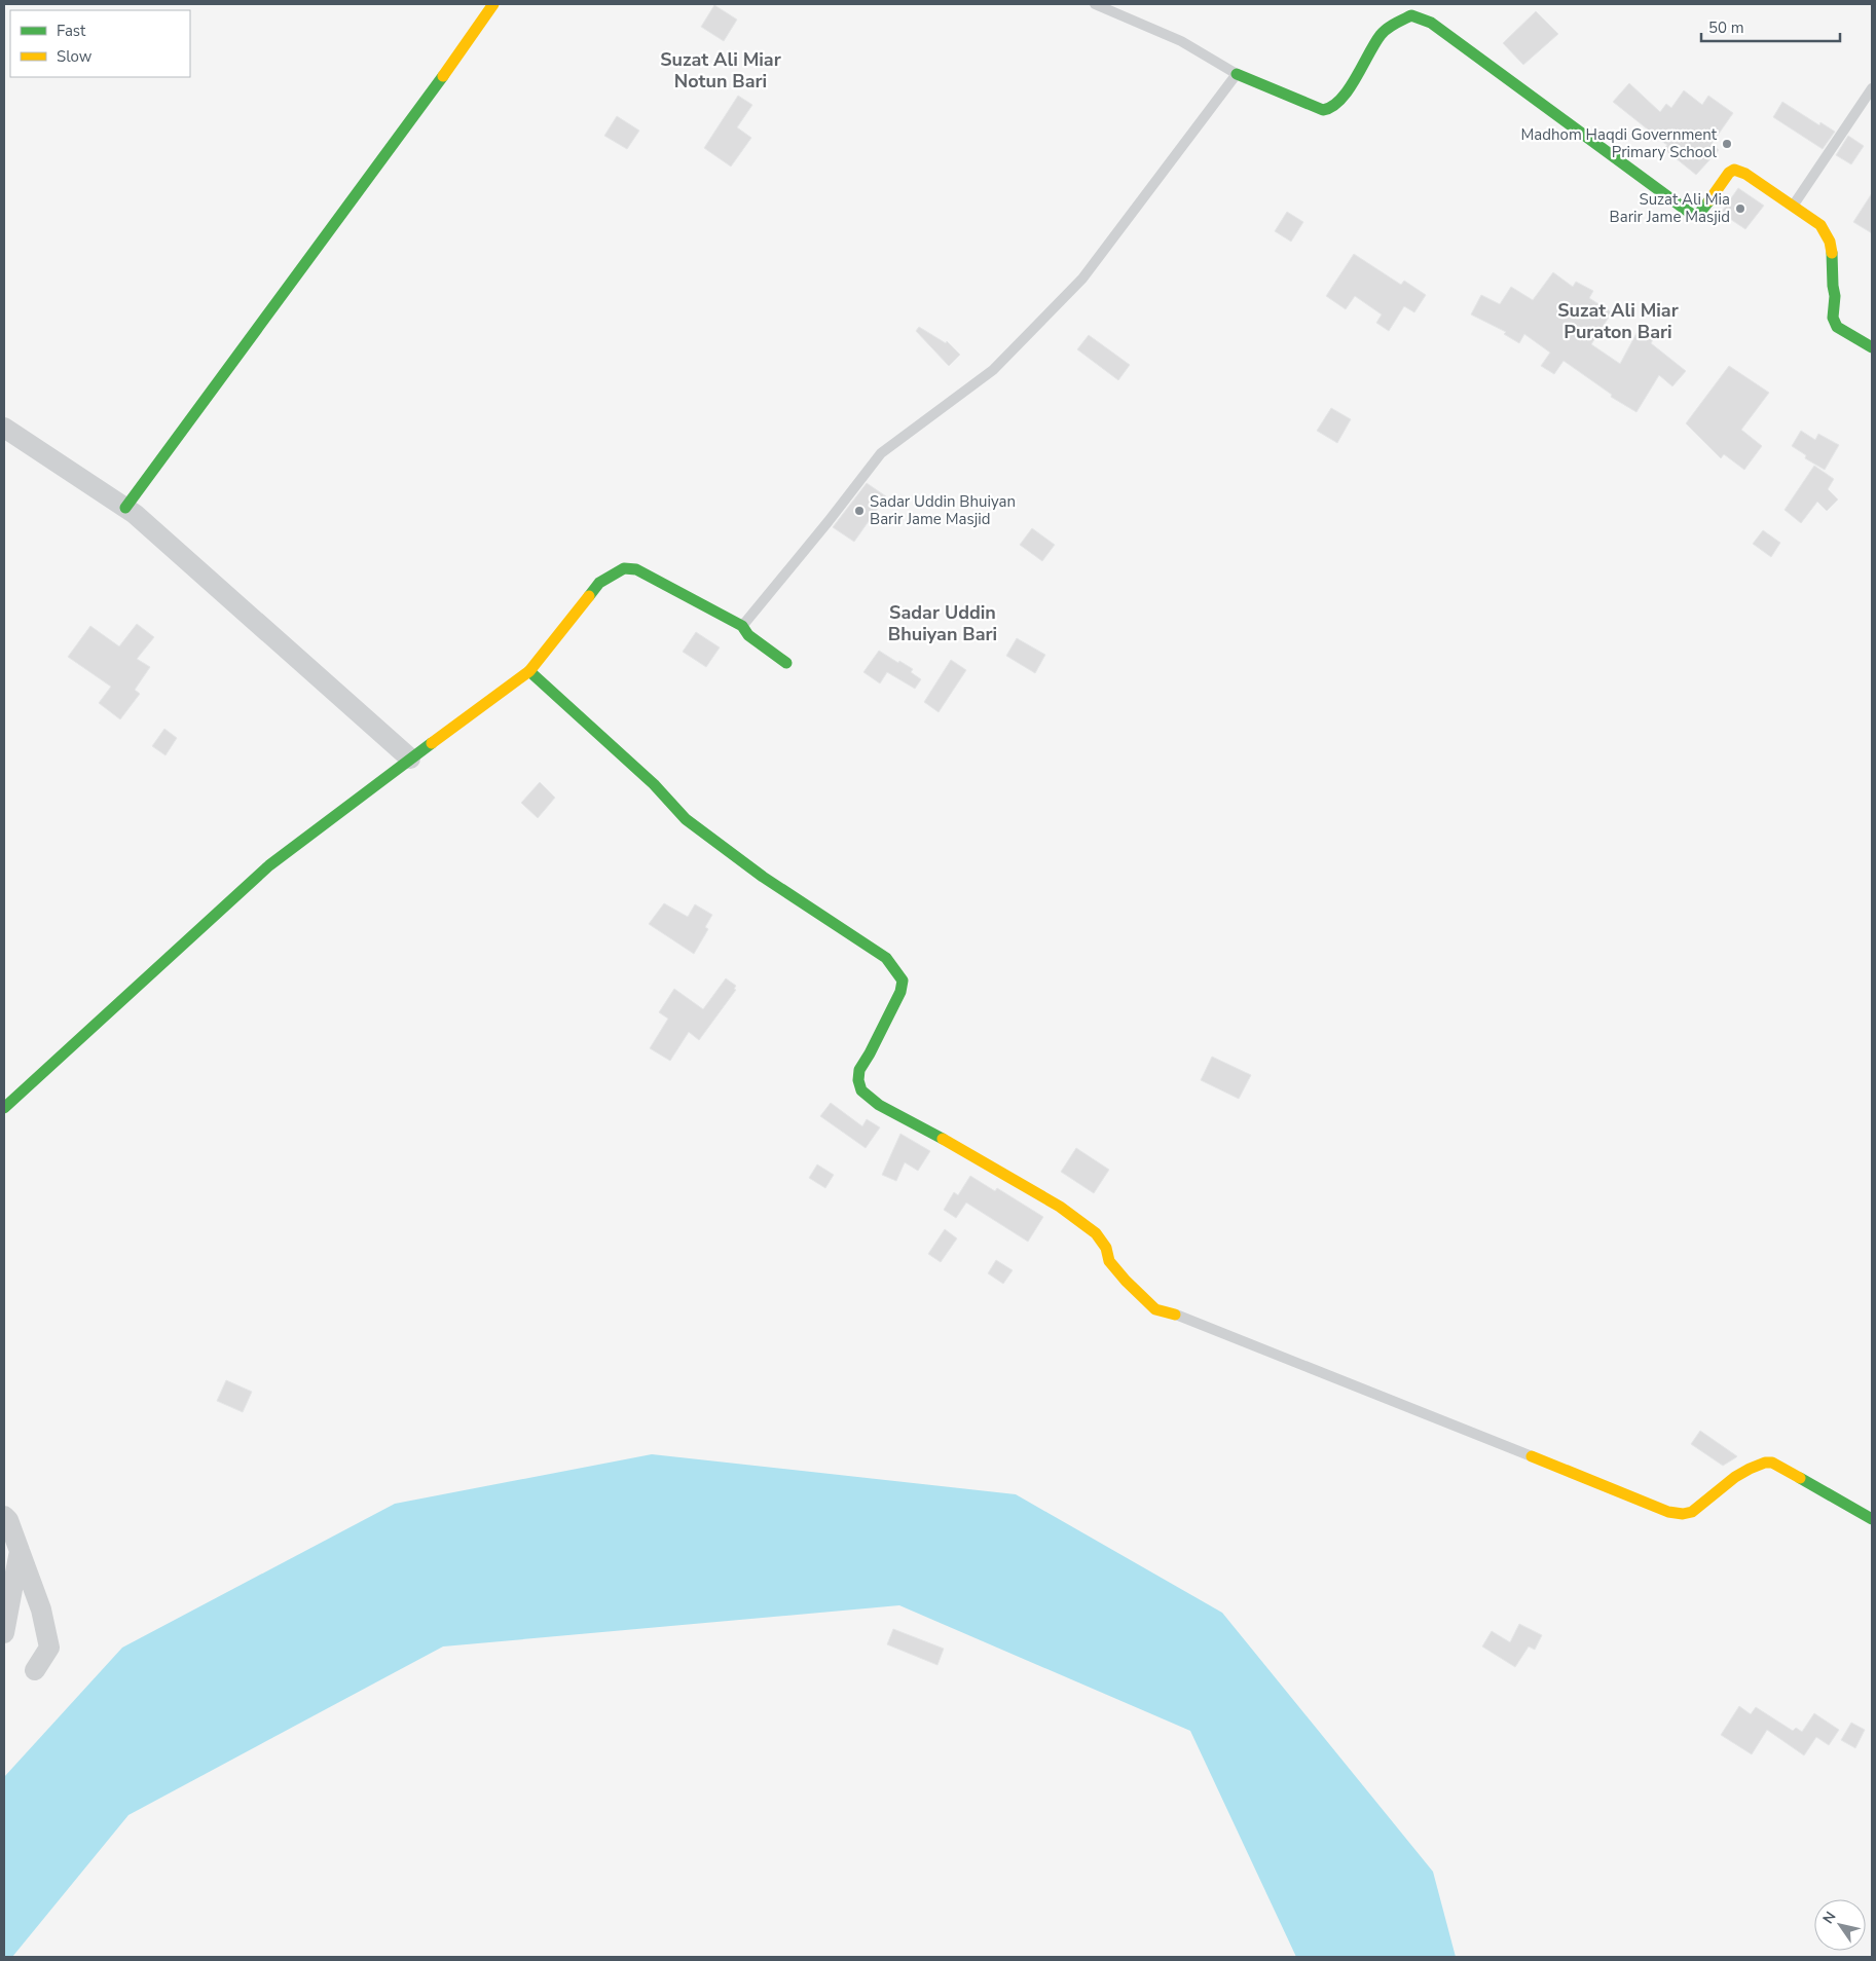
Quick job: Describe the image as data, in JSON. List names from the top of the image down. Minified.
{"districts":["Suzat Ali Miar Notun Bari","Suzat Ali Miar Puraton Bari","Sadar Uddin Bhuiyan Bari"],"places":["Madhom Haqdi Government Primary School","Suzat Ali Mia Barir Jame Masjid","Sadar Uddin Bhuiyan Barir Jame Masjid"],"legend":["Fast","Slow"],"scale_bar":"50 m","north":"top left"}
